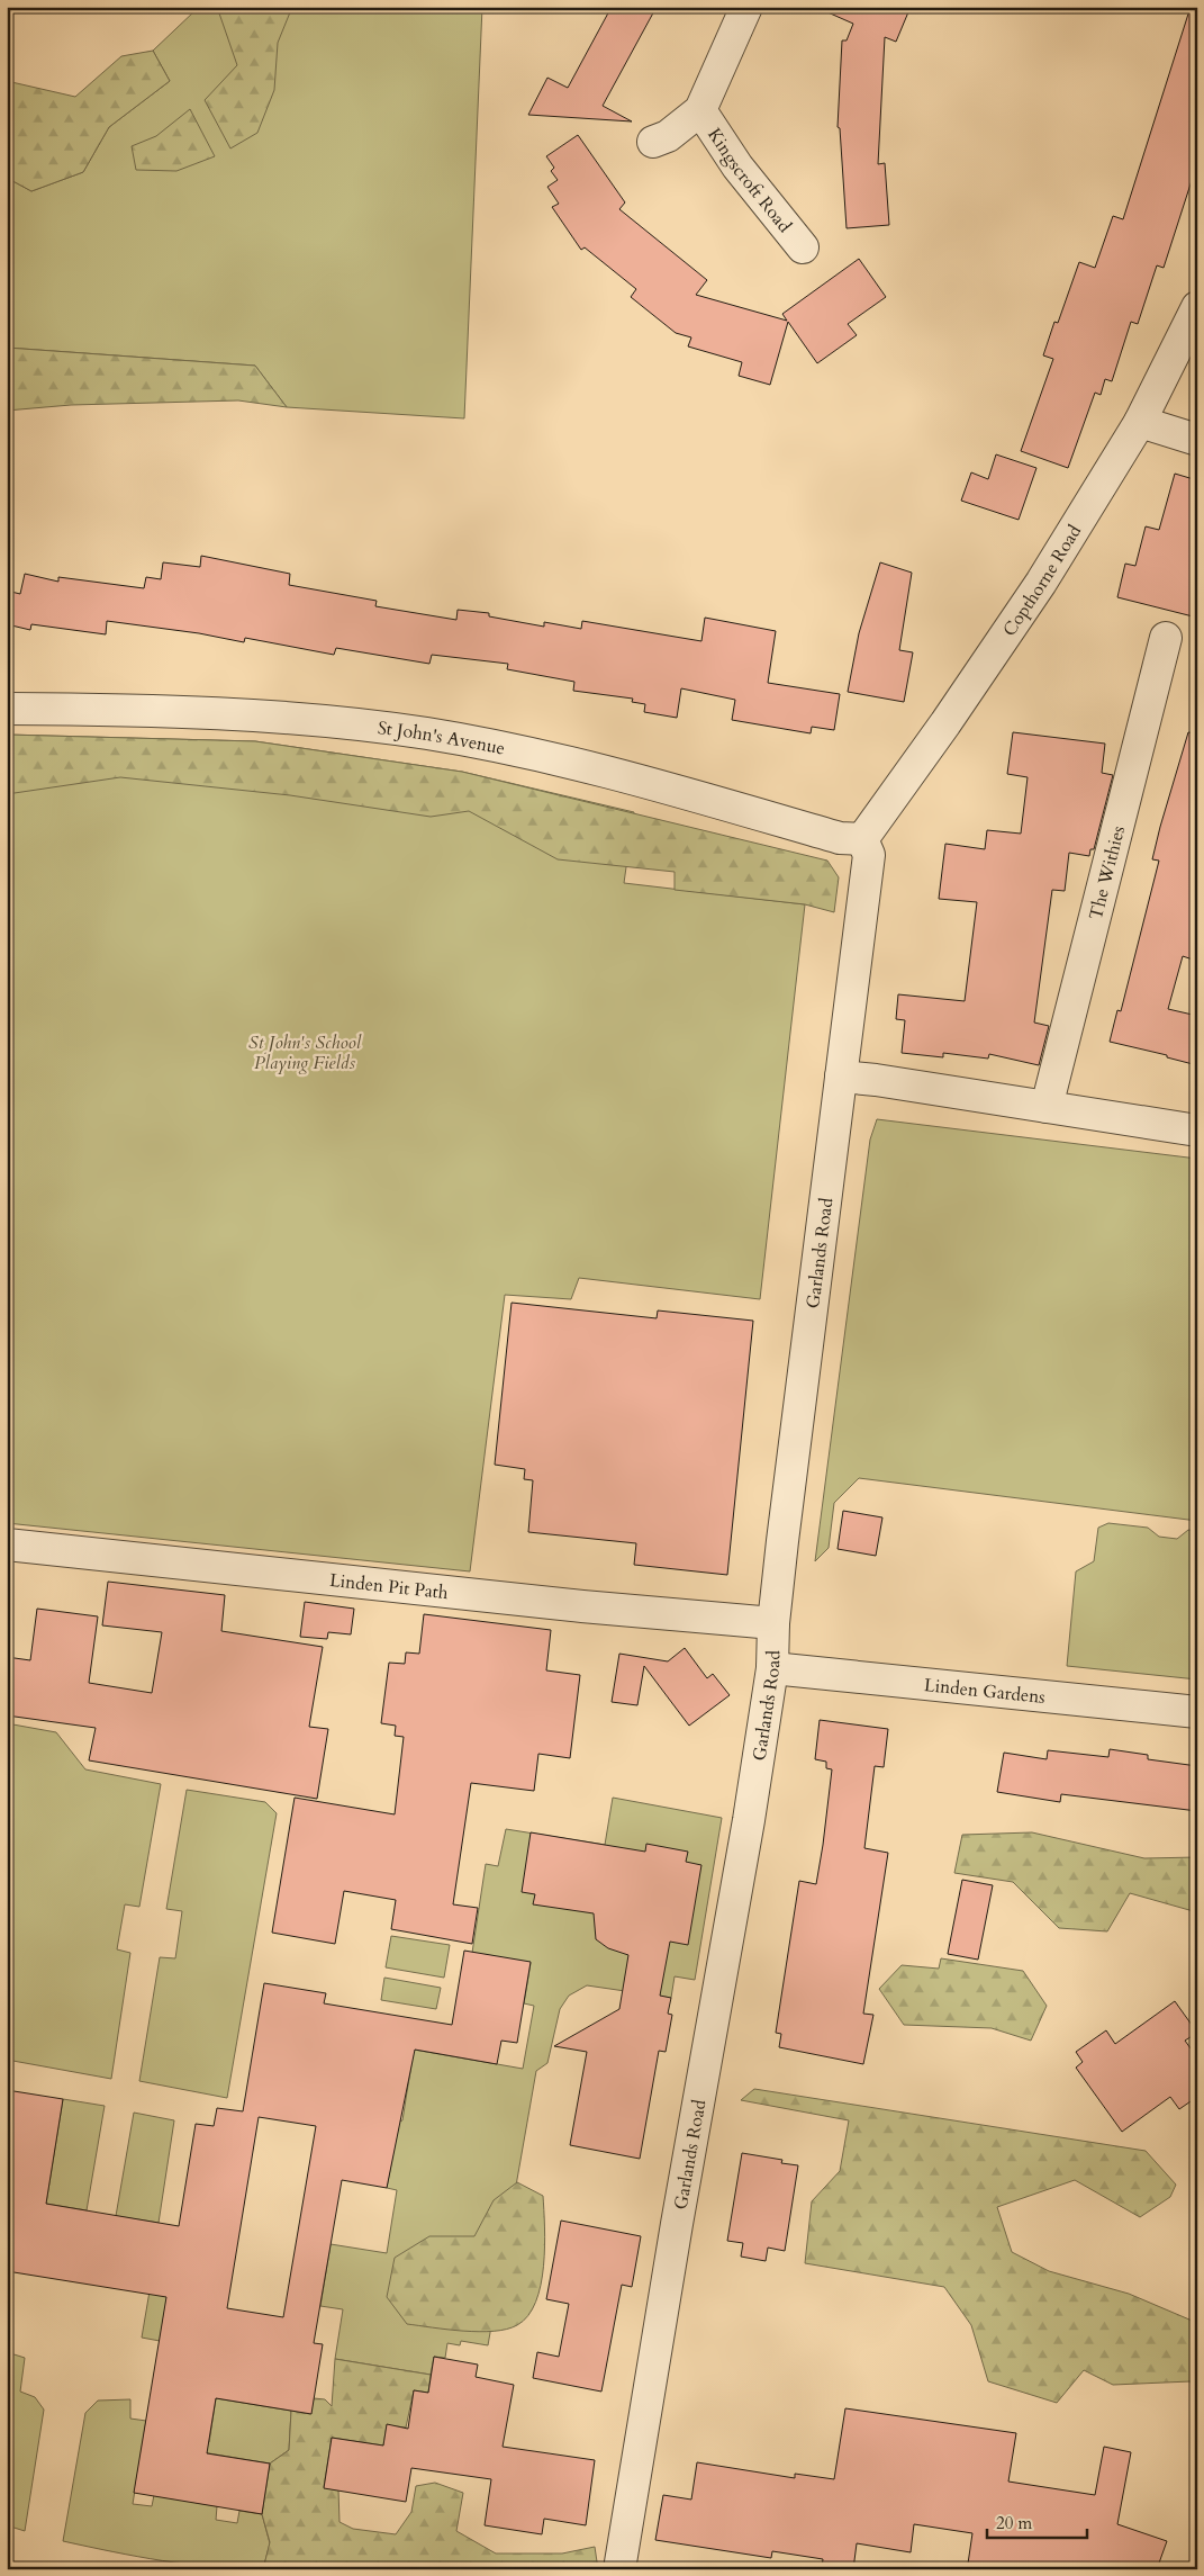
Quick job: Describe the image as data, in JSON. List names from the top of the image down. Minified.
{"streets":{"street":["Kingscroft Road","Copthorne Road","St John's Avenue","The Withies","Garlands Road","Linden Pit Path","Linden Gardens"]},"crossings":[["Copthorne Road","St John's Avenue"],["Copthorne Road","Garlands Road"],["St John's Avenue","Garlands Road"],["Garlands Road","Linden Pit Path"],["Garlands Road","Linden Gardens"]],"parks":["St John's School Playing Fields"],"scale_bar":"20 m"}
